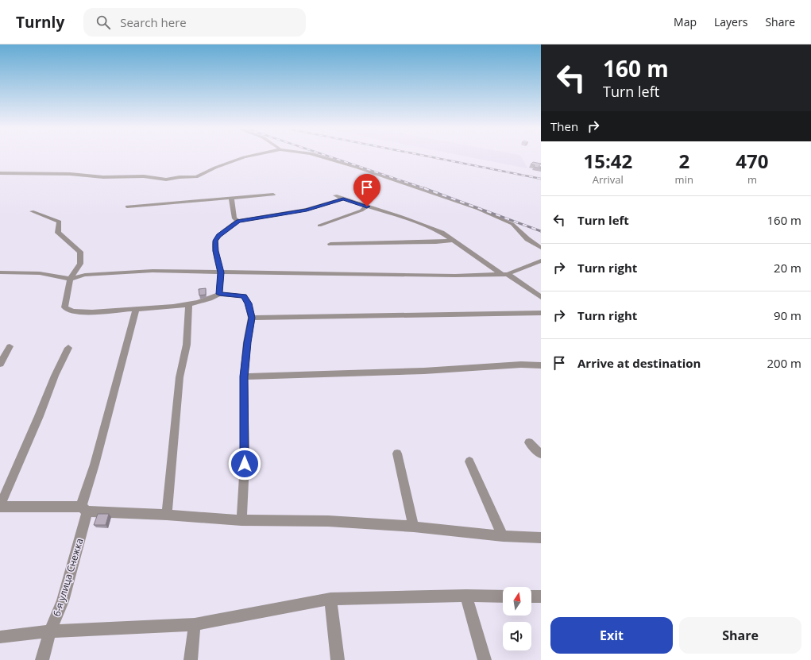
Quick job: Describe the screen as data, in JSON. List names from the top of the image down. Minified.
{"streets":{"street":["6-я улица Снежка"]},"north":"top","page":{"header":"Turnly","search":"Search here","nav":["Map","Layers","Share"],"turn":["160 m","Turn left"],"then":"Then","eta":["15:42","Arrival","2","min","470","m"],"list":[{"name":"Turn left","value":"160 m"},{"name":"Turn right","value":"20 m"},{"name":"Turn right","value":"90 m"},{"name":"Arrive at destination","value":"200 m"}],"buttons":["Exit","Share"]}}
